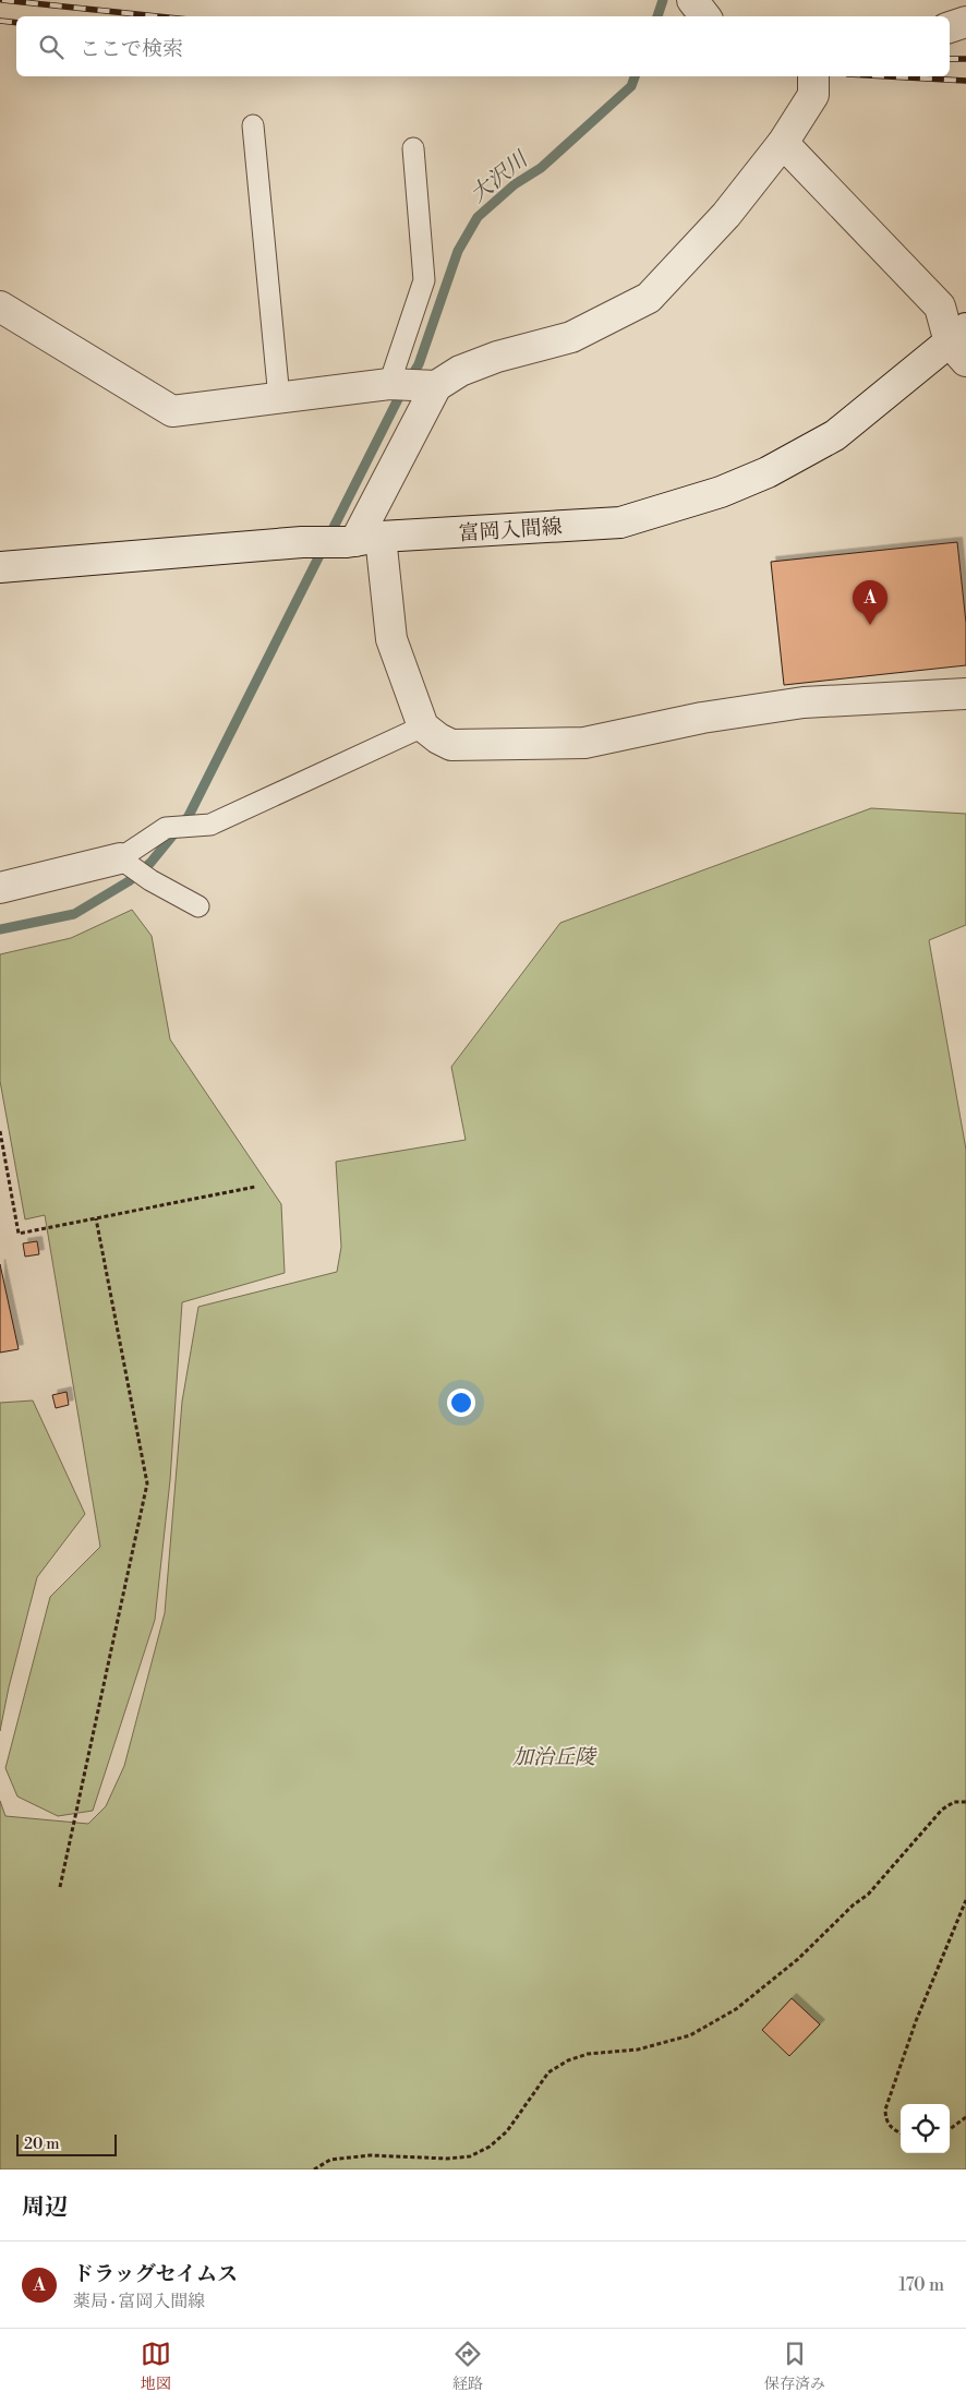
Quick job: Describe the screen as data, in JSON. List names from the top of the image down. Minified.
{"streets":{"street":["富岡入間線"]},"water":["大沢川"],"parks":["加治丘陵"],"scale_bar":"20 m","page":{"search":"ここで検索","pins":"A","scale":"20 m","heading":"周辺","list":[{"mark":"A","name":"ドラッグセイムス","note":"薬局 · 富岡入間線","value":"170 m"}],"nav":["地図","経路","保存済み"]}}
